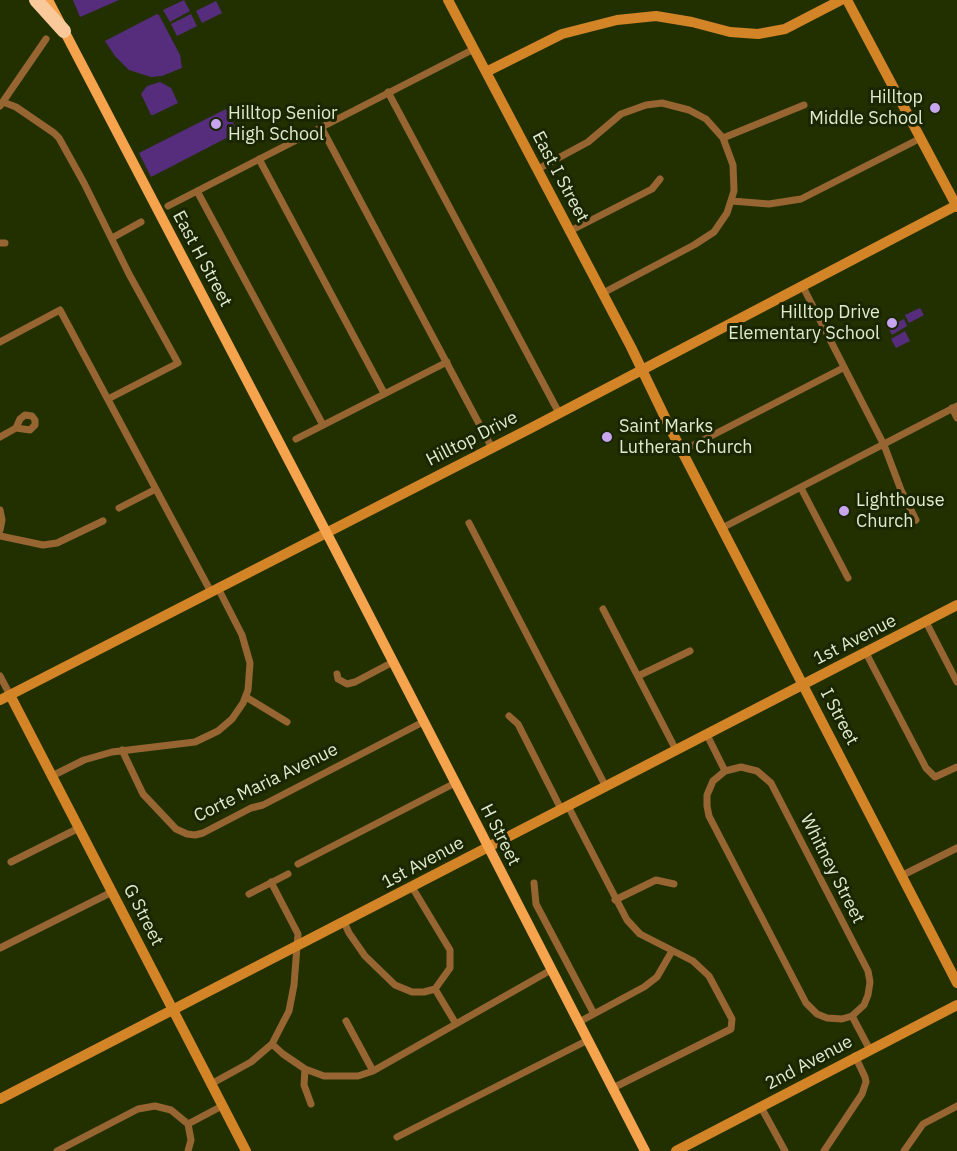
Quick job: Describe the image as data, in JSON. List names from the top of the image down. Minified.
{"streets":{"main road":["East H Street","H Street"],"street":["East I Street","Hilltop Drive","1st Avenue","I Street","Corte Maria Avenue","Whitney Street","G Street","2nd Avenue"]},"crossings":[["East I Street","Hilltop Drive"],["East I Street","I Street"],["East H Street","Hilltop Drive"],["East H Street","H Street"],["Hilltop Drive","I Street"],["Hilltop Drive","H Street"],["Hilltop Drive","G Street"],["1st Avenue","I Street"],["1st Avenue","H Street"],["1st Avenue","G Street"],["Corte Maria Avenue","H Street"]],"places":["Hilltop Middle School","Hilltop Senior High School","Hilltop Drive Elementary School","Saint Marks Lutheran Church","Lighthouse Church"]}
